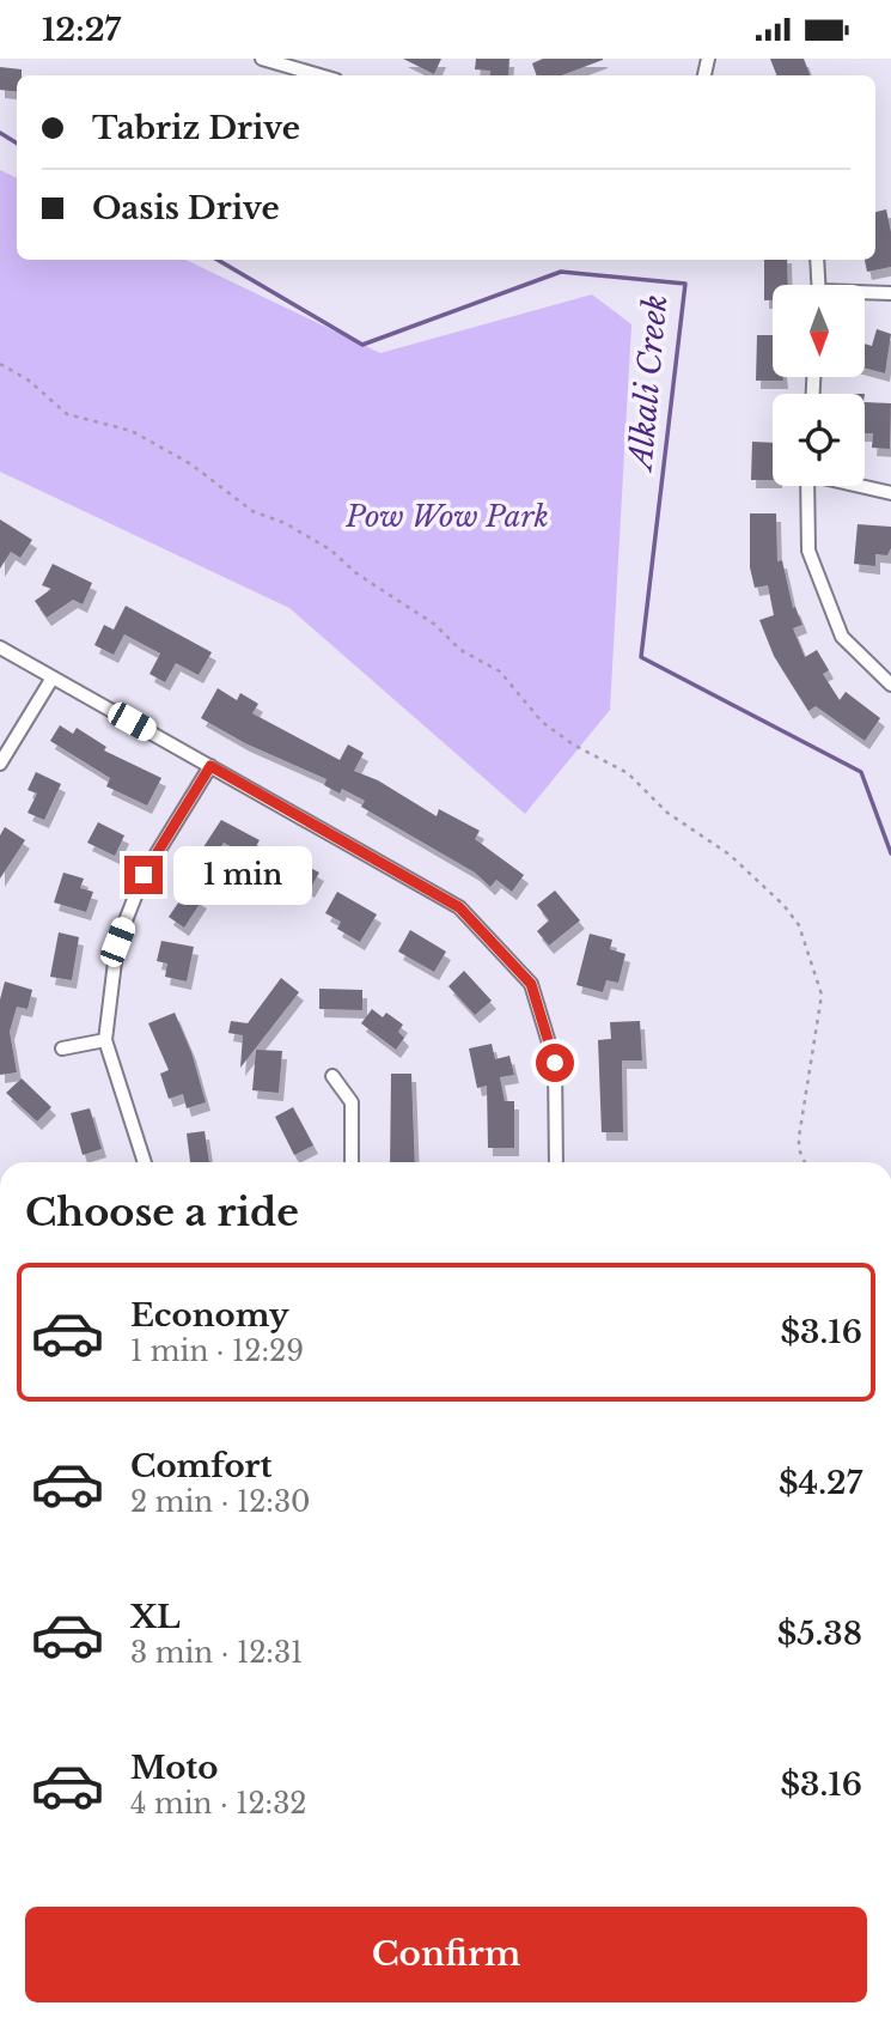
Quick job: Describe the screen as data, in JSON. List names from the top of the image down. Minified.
{"water":["Alkali Creek"],"parks":["Pow Wow Park"],"north":"bottom","page":{"status":"12:27","banner":["Tabriz Drive","Oasis Drive"],"bubble":"1 min","heading":"Choose a ride","list":[{"name":"Economy","note":"1 min · 12:29","value":"$3.16"},{"name":"Comfort","note":"2 min · 12:30","value":"$4.27"},{"name":"XL","note":"3 min · 12:31","value":"$5.38"},{"name":"Moto","note":"4 min · 12:32","value":"$3.16"}],"buttons":"Confirm"}}
